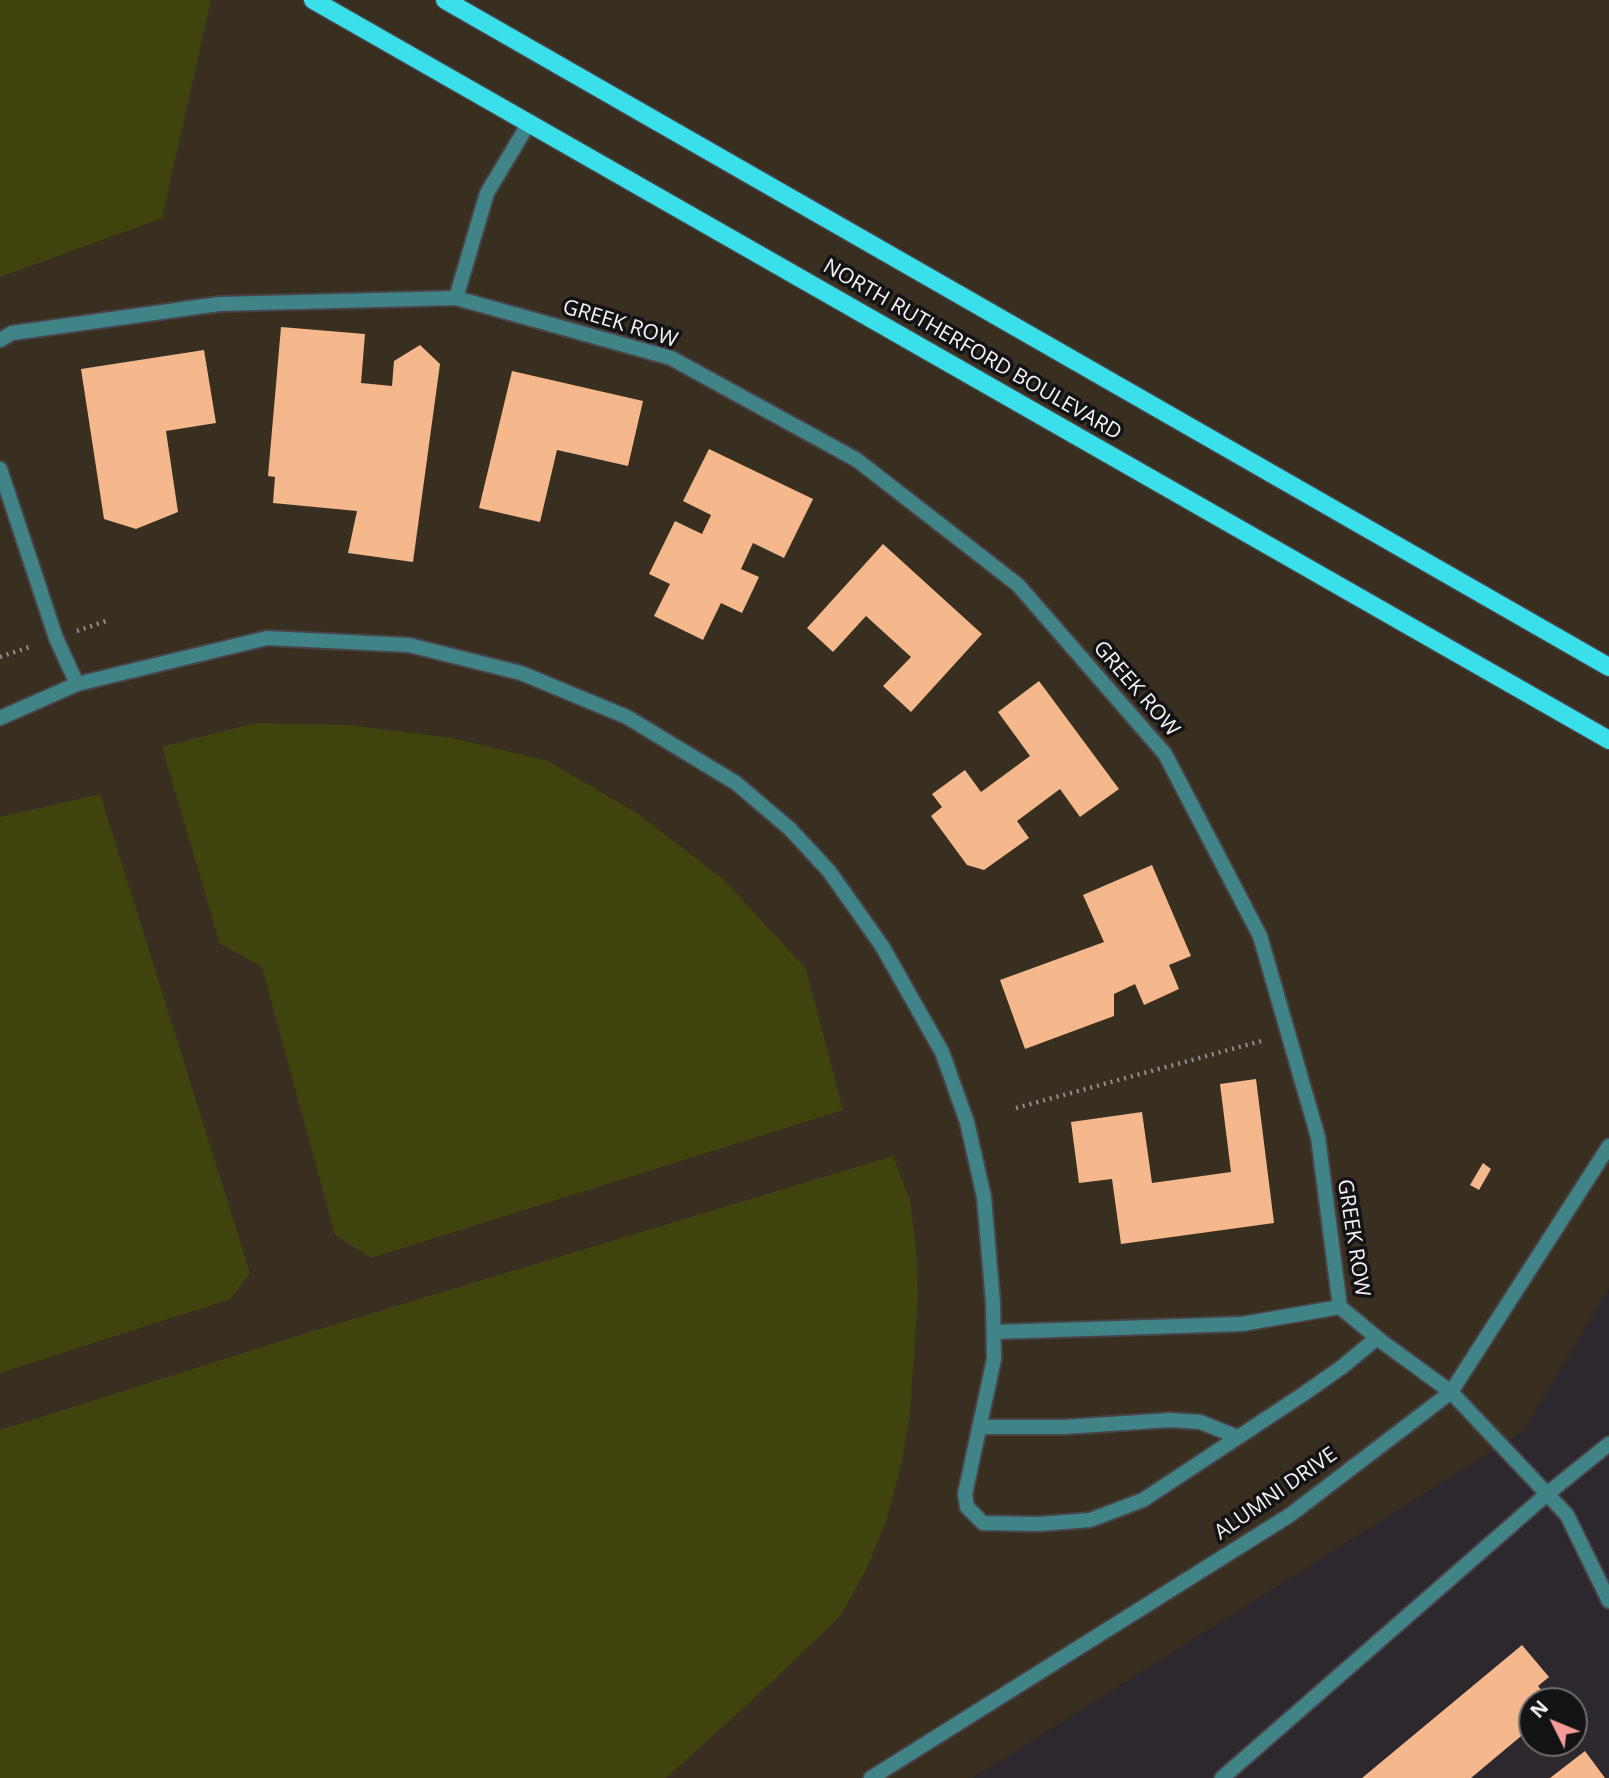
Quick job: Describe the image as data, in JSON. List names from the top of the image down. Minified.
{"streets":{"main road":["NORTH RUTHERFORD BOULEVARD"],"street":["GREEK ROW","ALUMNI DRIVE"]},"crossings":[["GREEK ROW","ALUMNI DRIVE"]],"north":"top left"}
